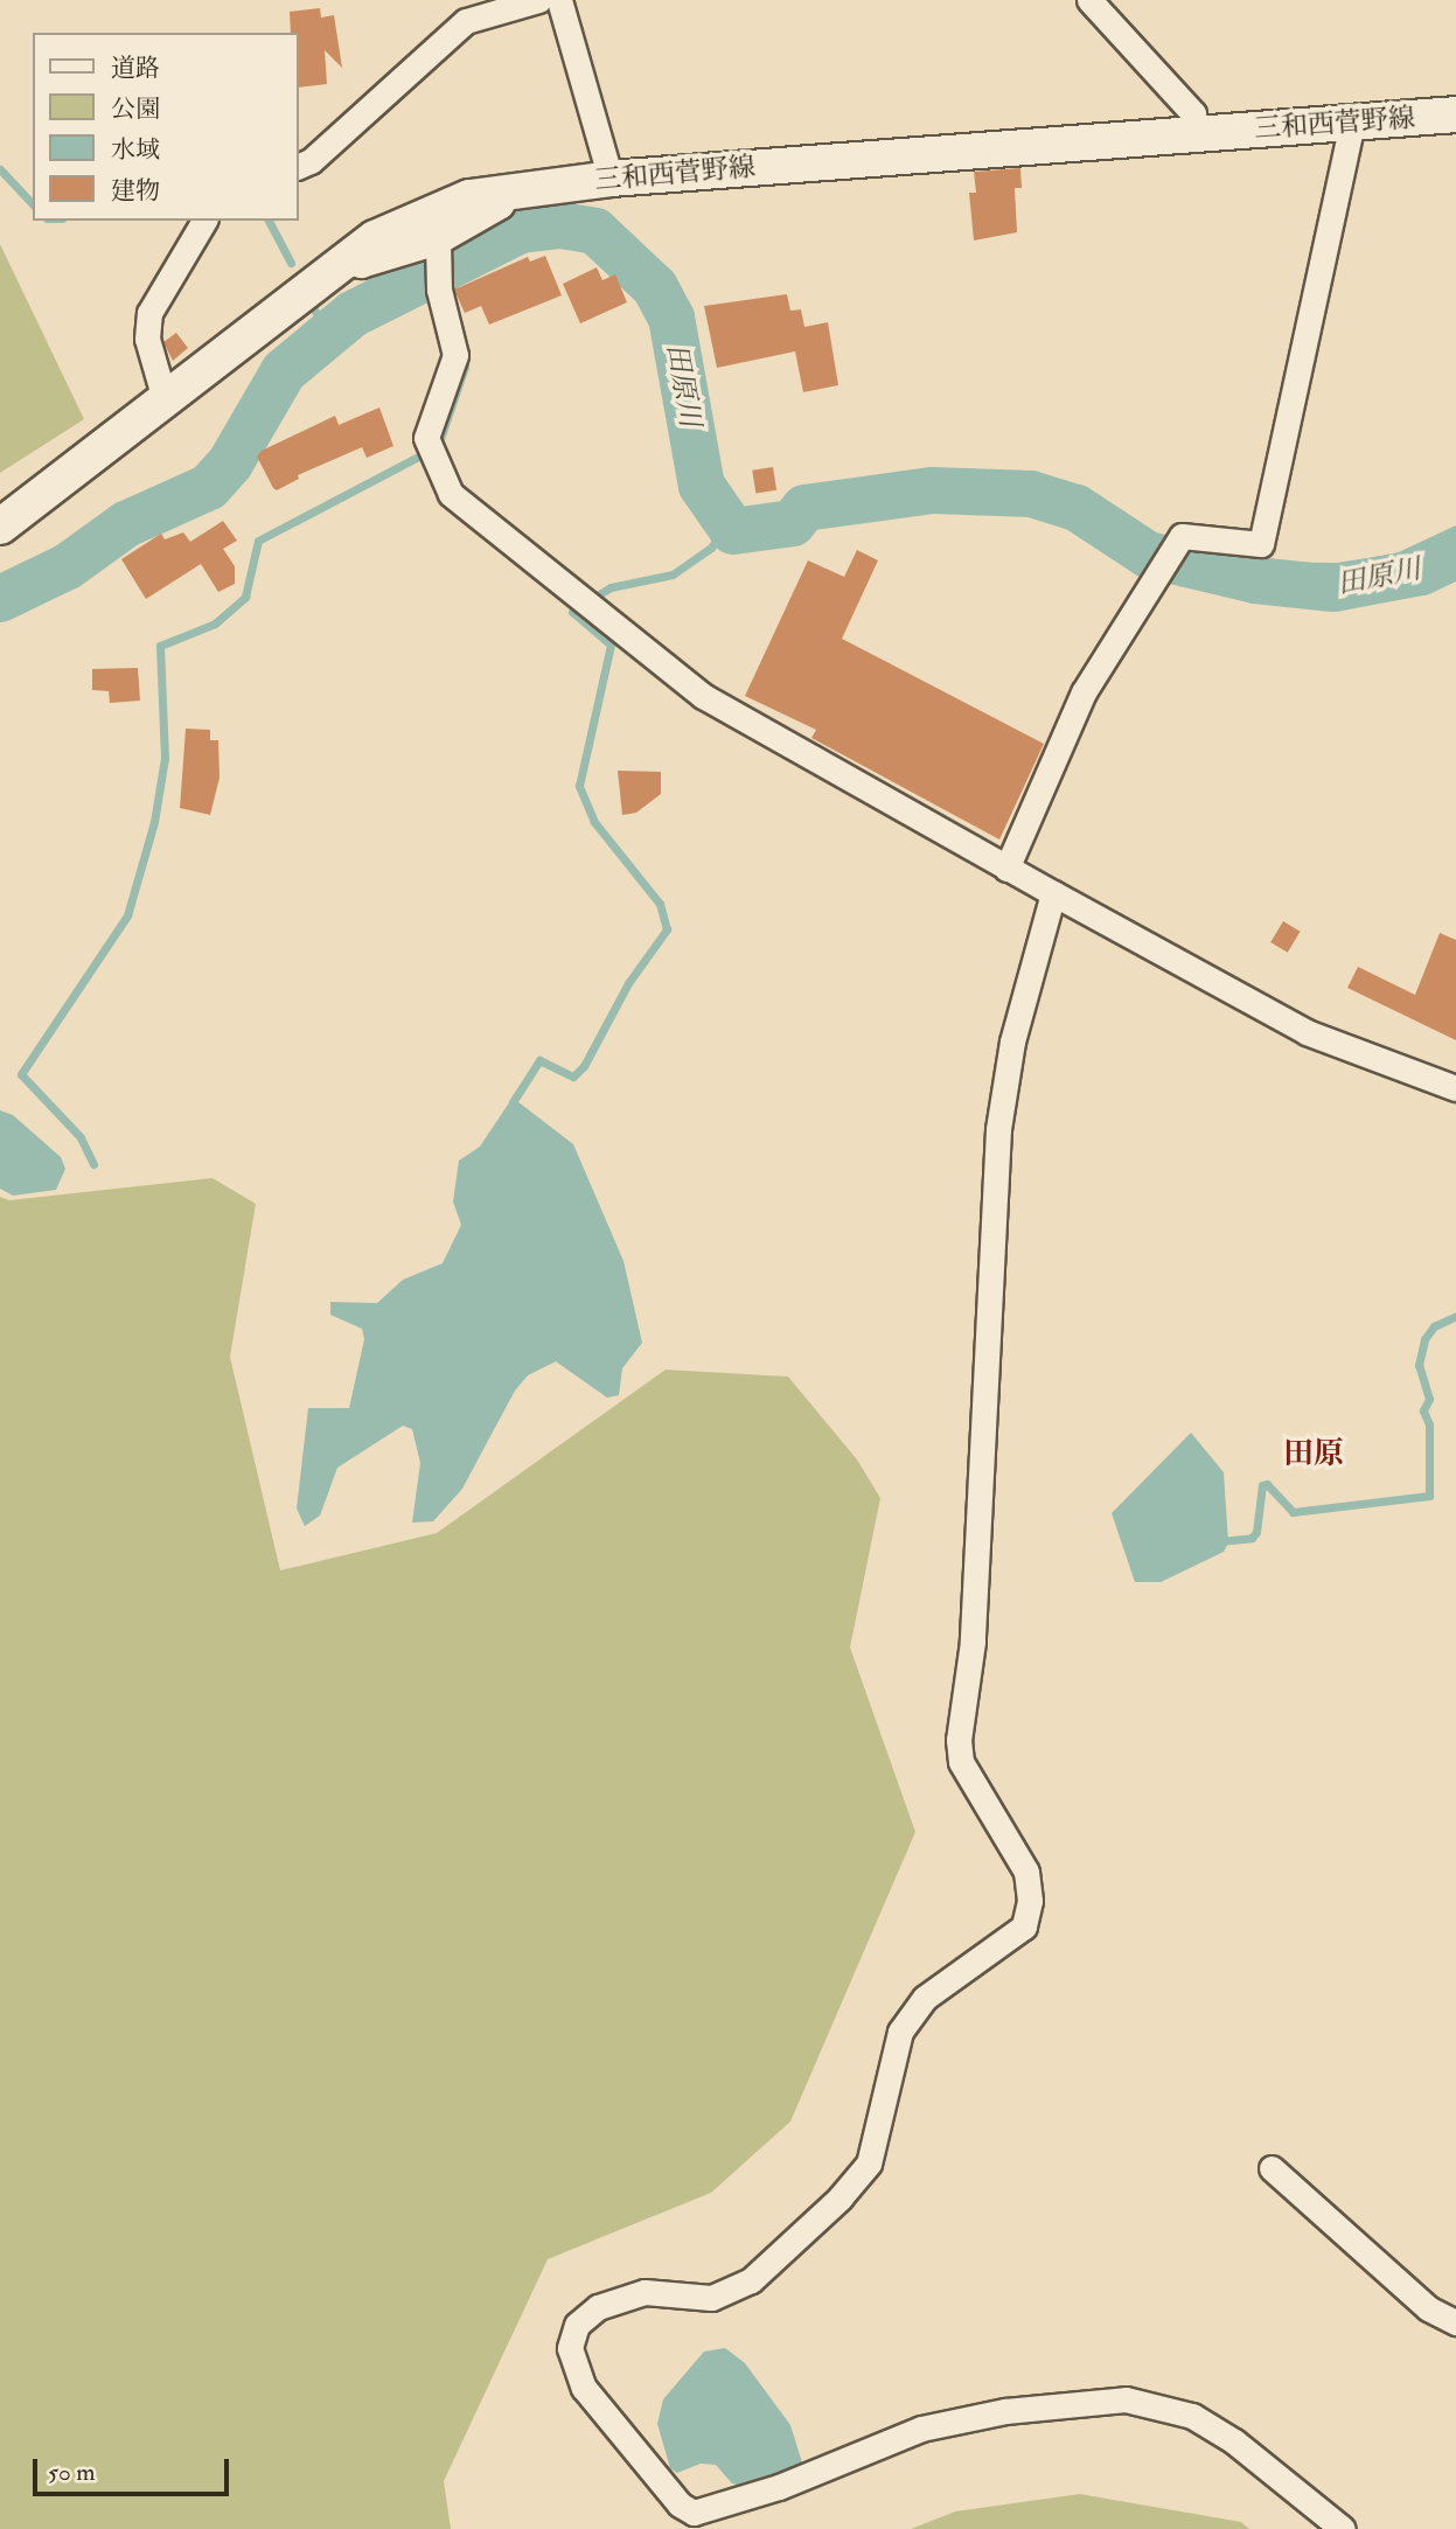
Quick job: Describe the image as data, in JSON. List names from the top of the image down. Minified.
{"streets":{"main road":["三和西菅野線"]},"districts":["田原"],"water":["田原川"],"legend":["道路","公園","水域","建物"],"scale_bar":"50 m"}
